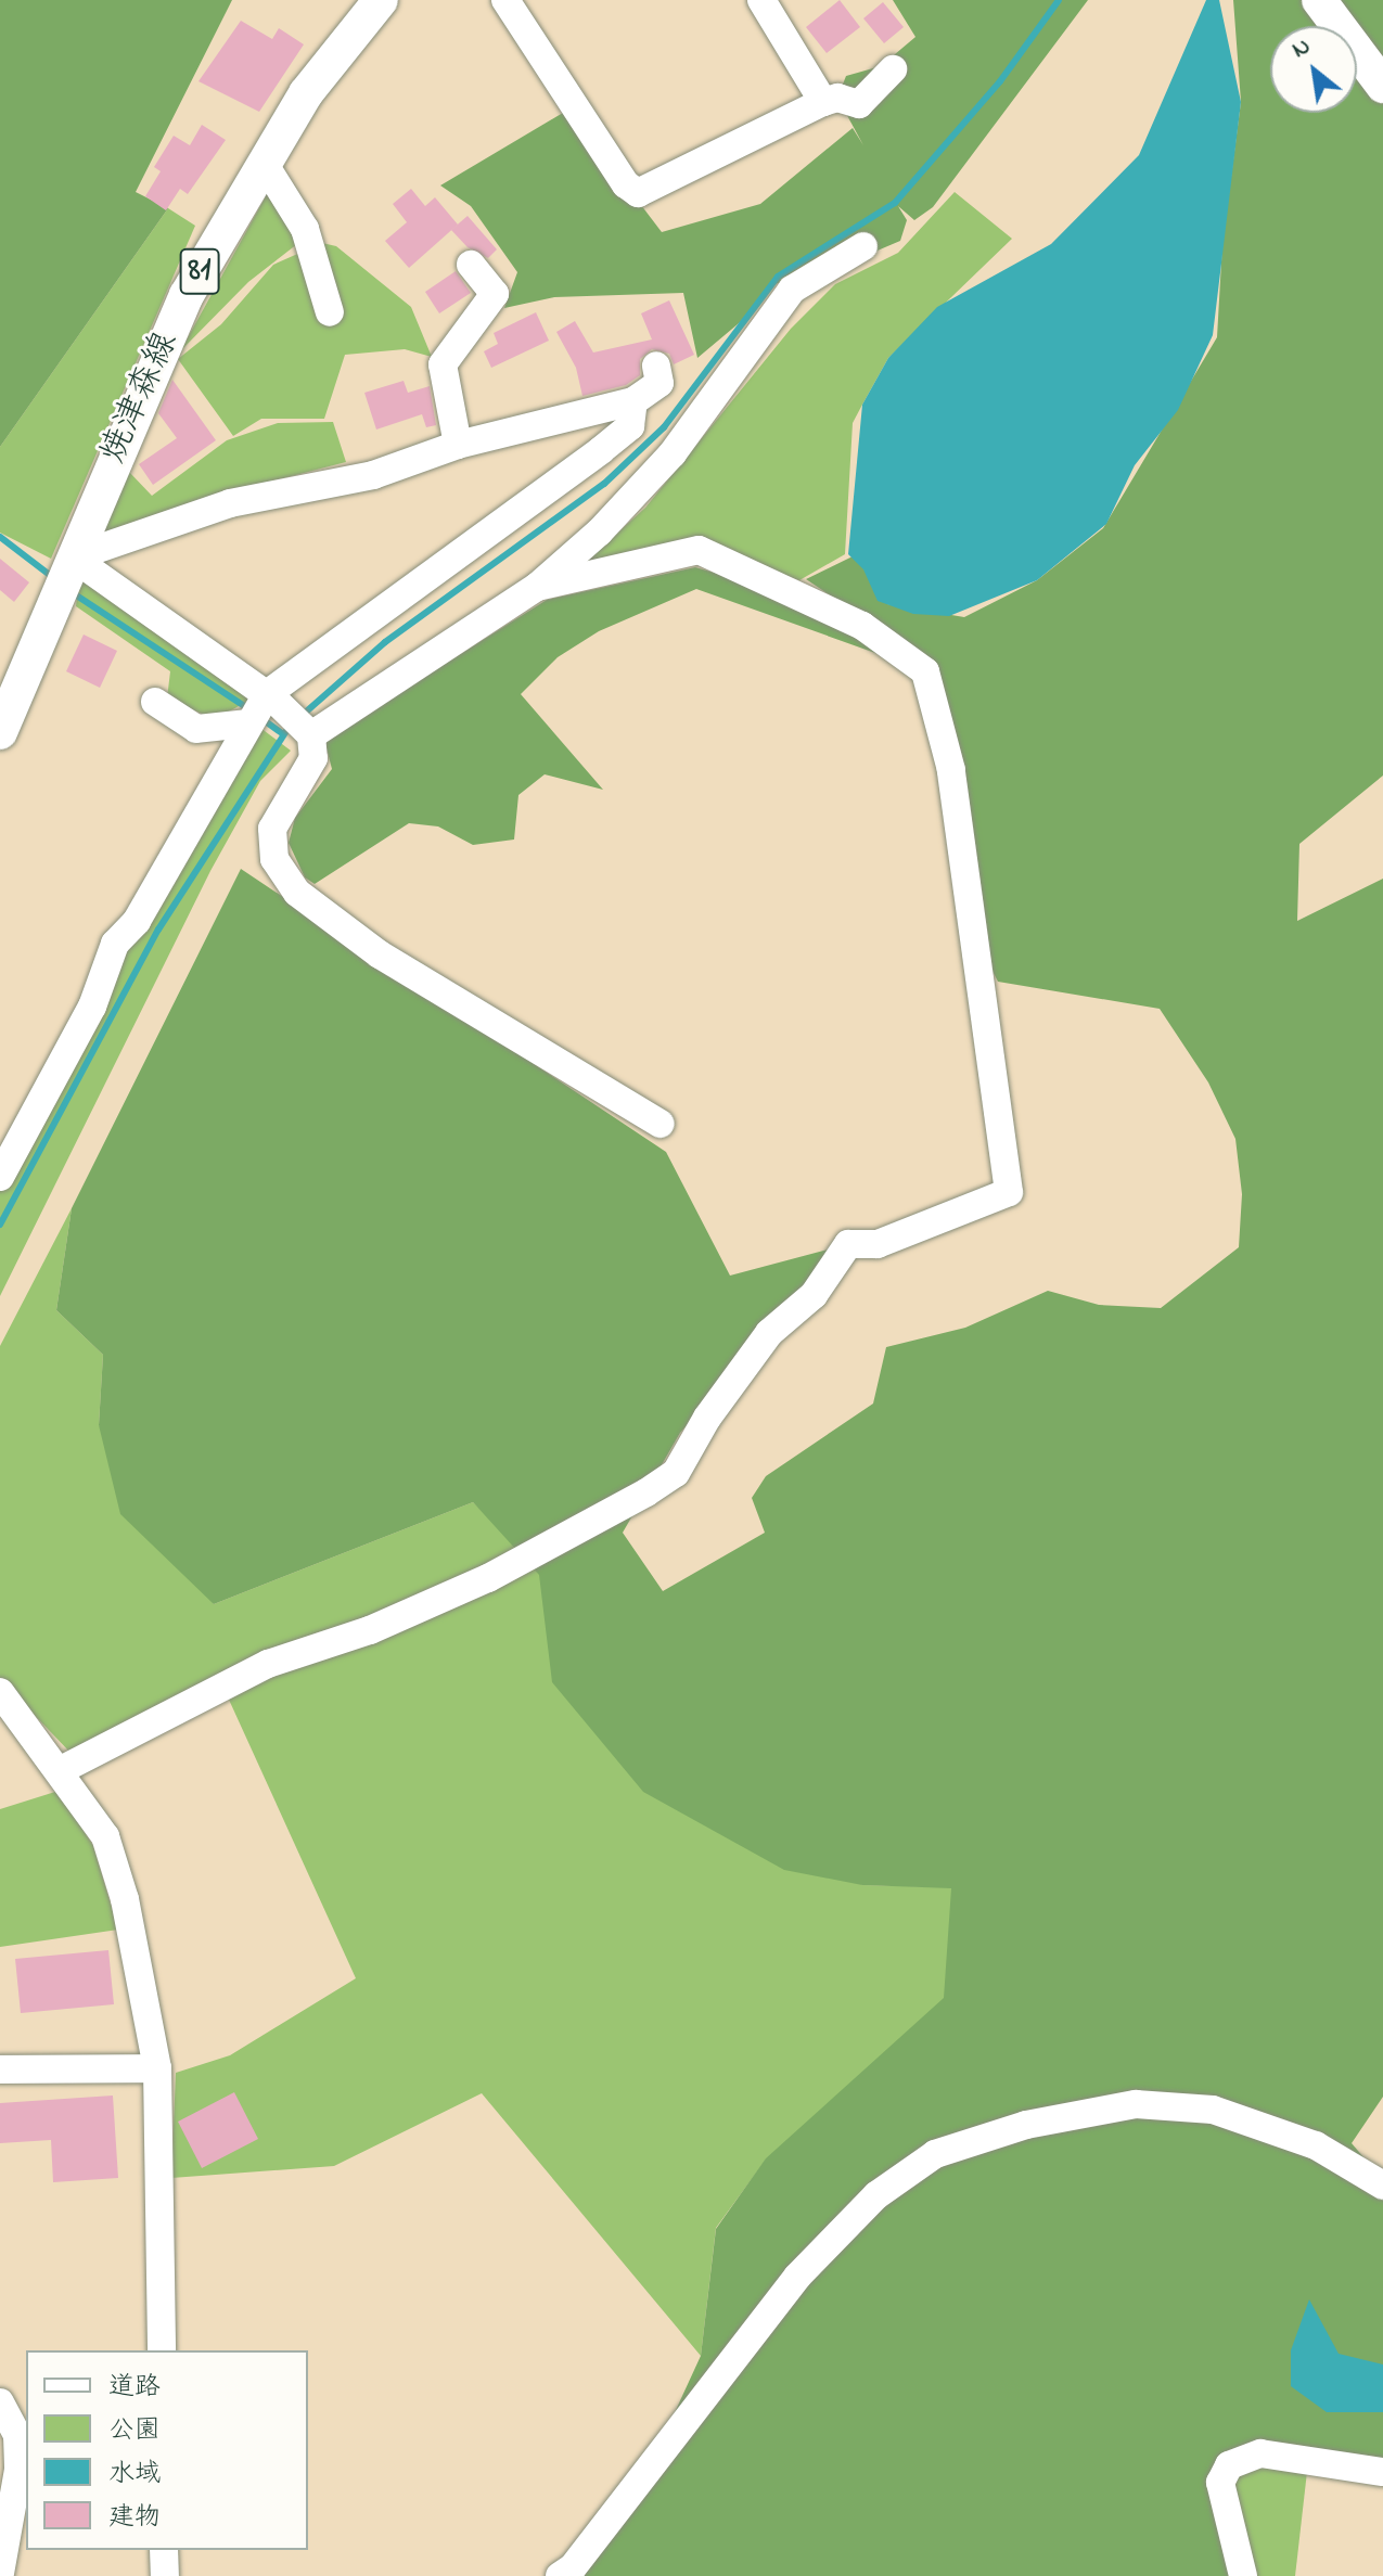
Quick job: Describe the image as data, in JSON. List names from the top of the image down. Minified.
{"streets":{"main road":["81","焼津森線"]},"legend":["道路","公園","水域","建物"],"north":"top left"}
